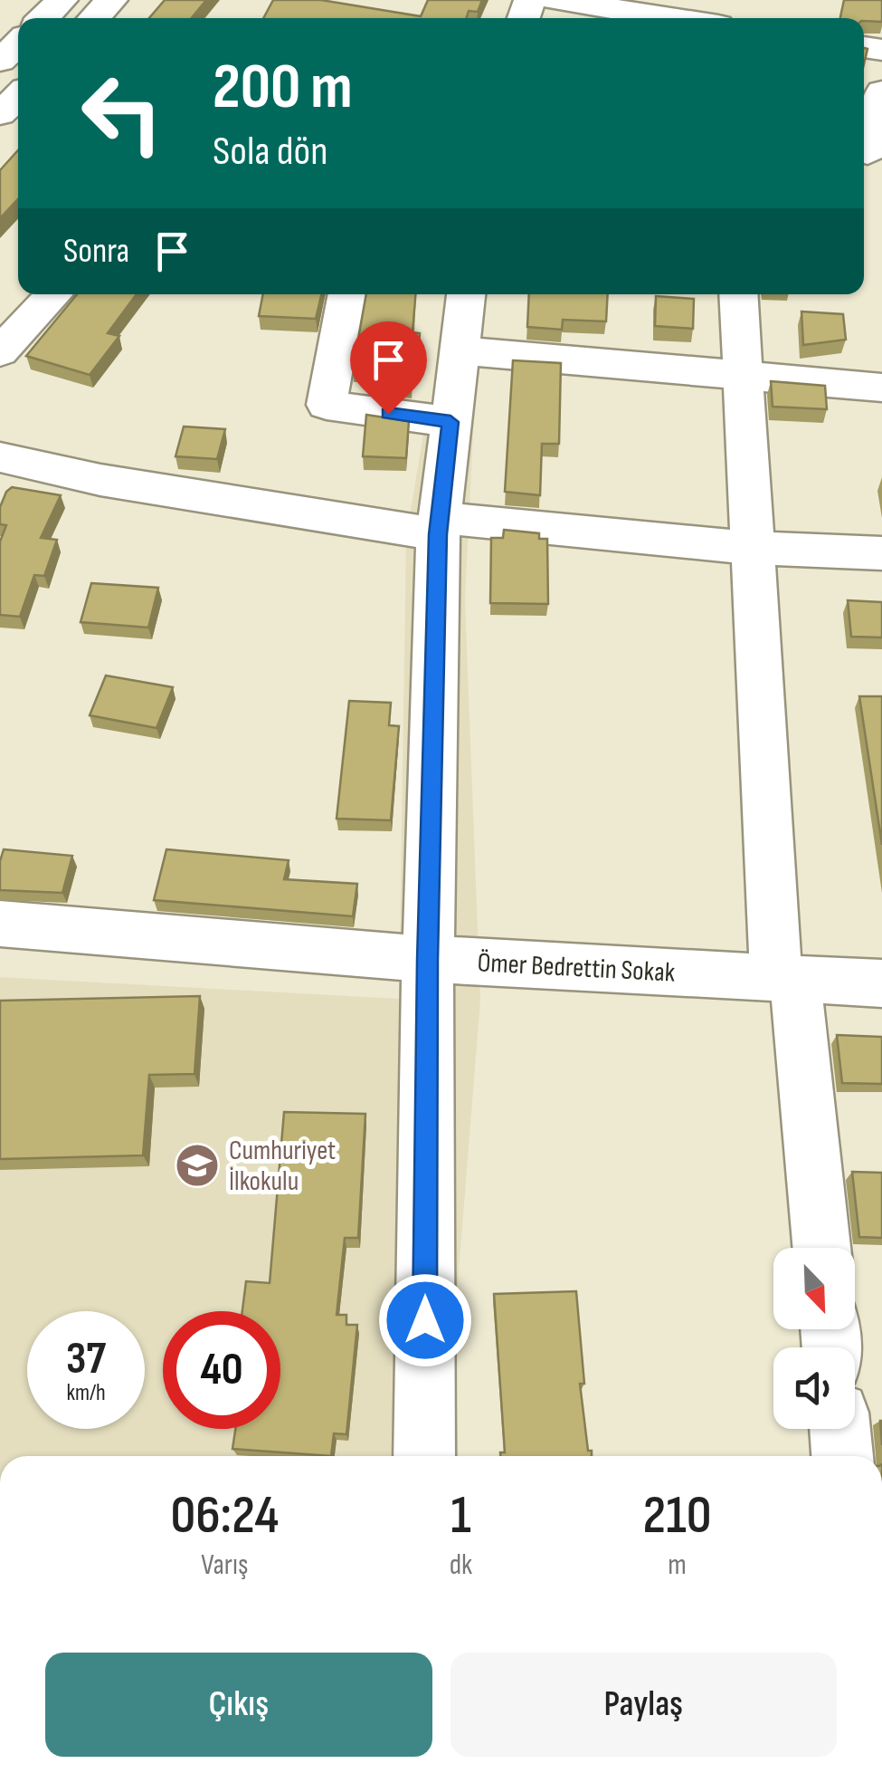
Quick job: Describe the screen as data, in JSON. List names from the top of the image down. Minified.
{"streets":{"main road":["Ömer Bedrettin Sokak"]},"places":{"school or university":["Cumhuriyet İlkokulu"]},"north":"bottom right","page":{"turn":["200 m","Sola dön"],"then":"Sonra","speed":"37 km/h","limit":"40","eta":["06:24","Varış","1","dk","210","m"],"buttons":["Çıkış","Paylaş"]}}
